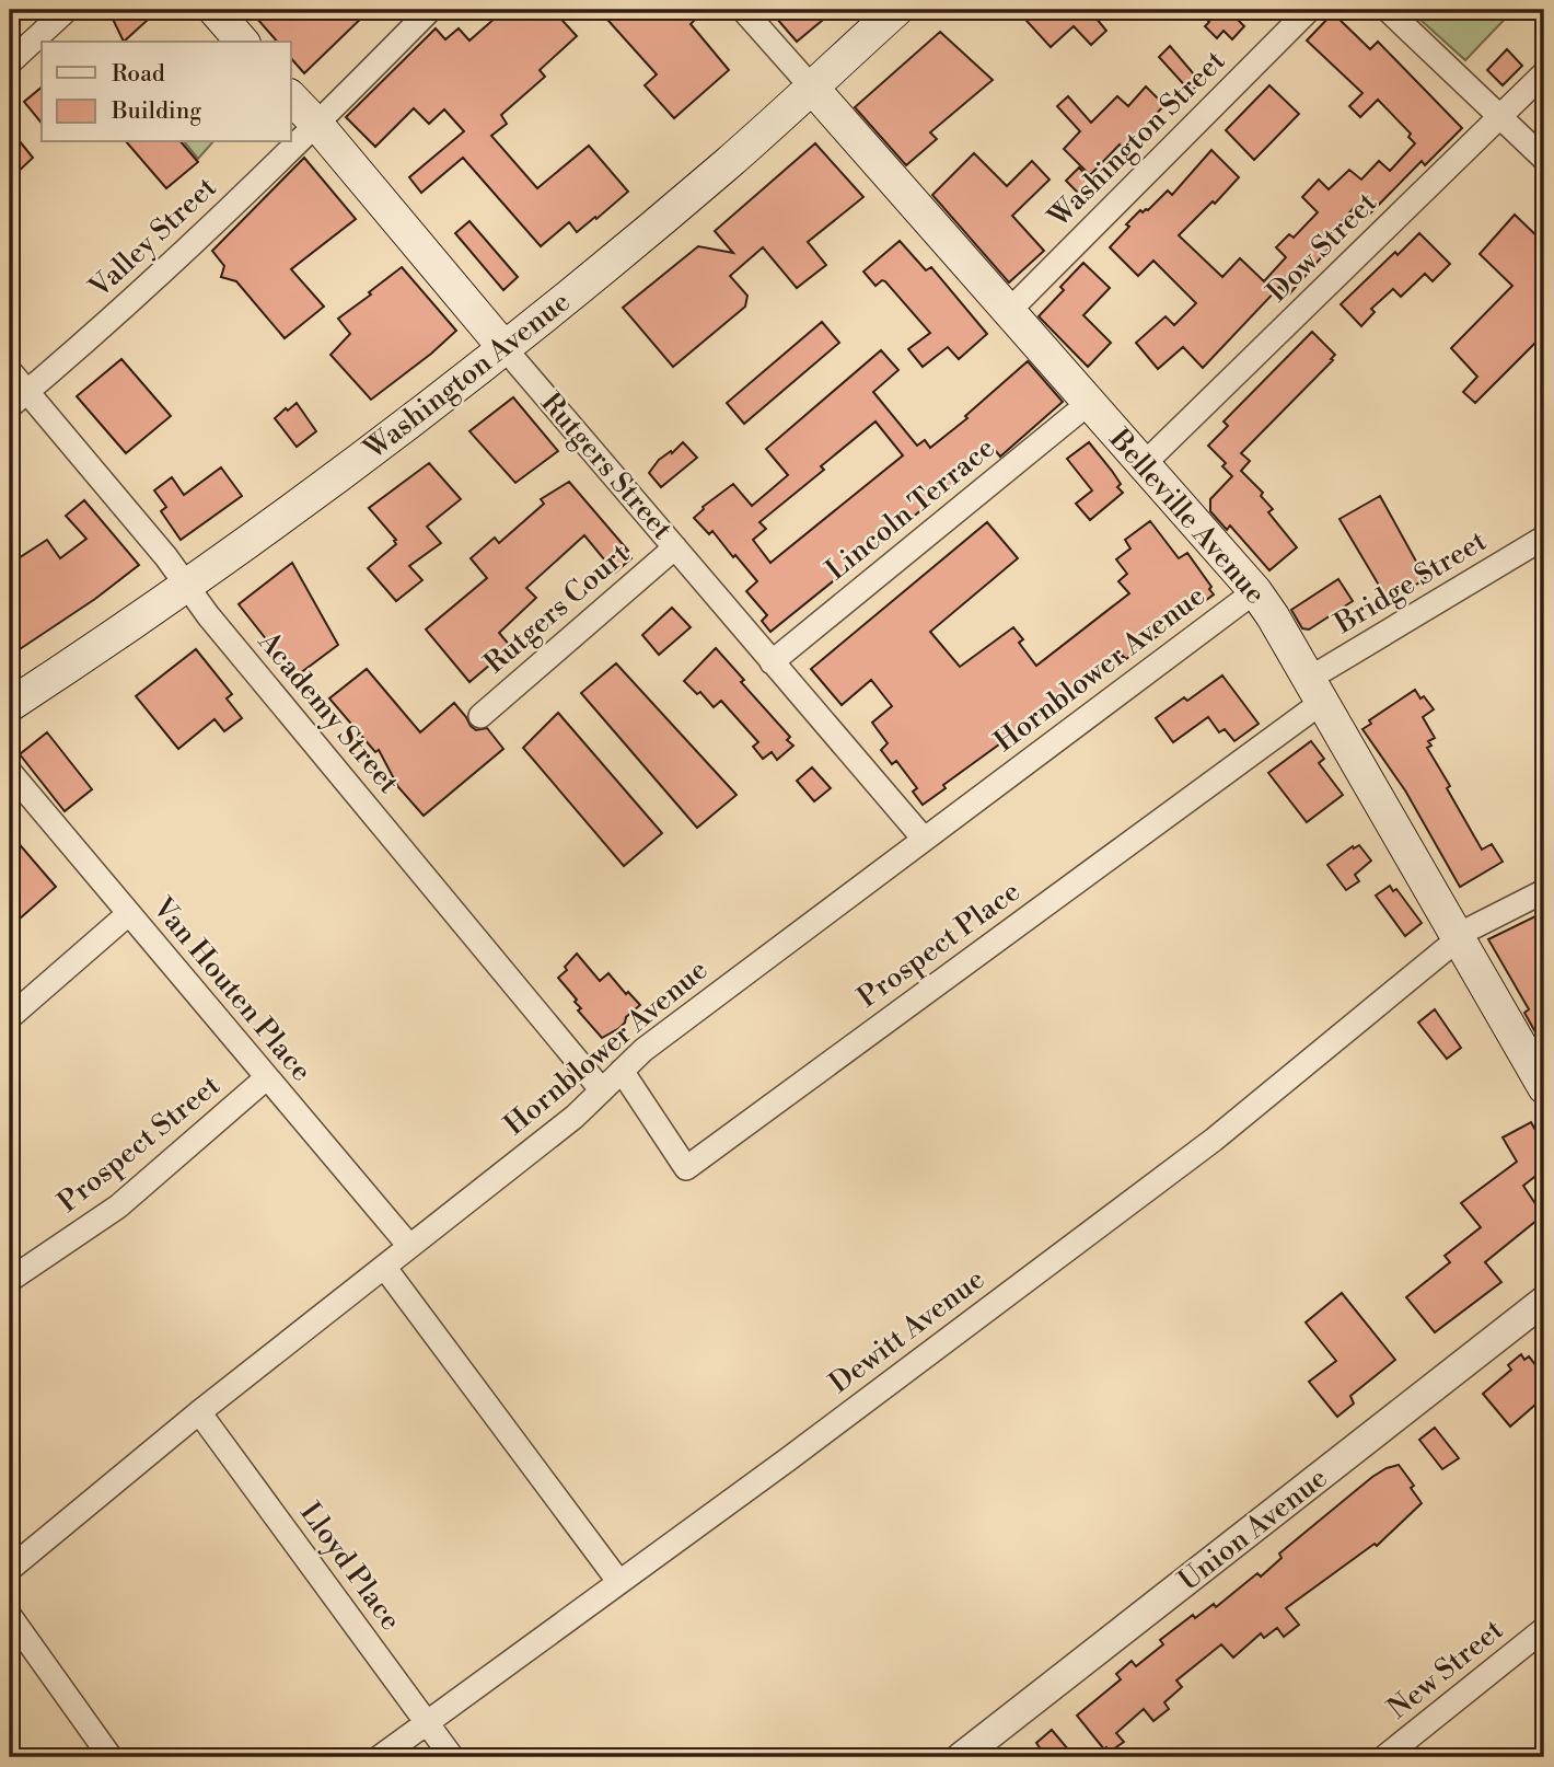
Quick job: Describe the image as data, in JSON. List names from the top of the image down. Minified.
{"streets":{"main road":["Washington Avenue","Rutgers Street","Belleville Avenue"],"street":["Washington Street","Valley Street","Dow Street","Lincoln Terrace","Bridge Street","Rutgers Court","Hornblower Avenue","Academy Street","Prospect Place","Van Houten Place","Prospect Street","Dewitt Avenue","Union Avenue","Lloyd Place","New Street"]},"crossings":[["Washington Street","Belleville Avenue"],["Valley Street","Rutgers Street"],["Valley Street","Academy Street"],["Dow Street","Belleville Avenue"],["Washington Avenue","Rutgers Street"],["Washington Avenue","Belleville Avenue"],["Washington Avenue","Academy Street"],["Rutgers Street","Lincoln Terrace"],["Rutgers Street","Rutgers Court"],["Rutgers Street","Hornblower Avenue"],["Lincoln Terrace","Belleville Avenue"],["Belleville Avenue","Bridge Street"],["Belleville Avenue","Hornblower Avenue"],["Belleville Avenue","Prospect Place"],["Belleville Avenue","Dewitt Avenue"],["Bridge Street","Prospect Place"],["Hornblower Avenue","Academy Street"],["Hornblower Avenue","Prospect Place"],["Hornblower Avenue","Van Houten Place"],["Hornblower Avenue","Lloyd Place"],["Van Houten Place","Prospect Street"],["Dewitt Avenue","Lloyd Place"]],"legend":["Road","Building"]}
